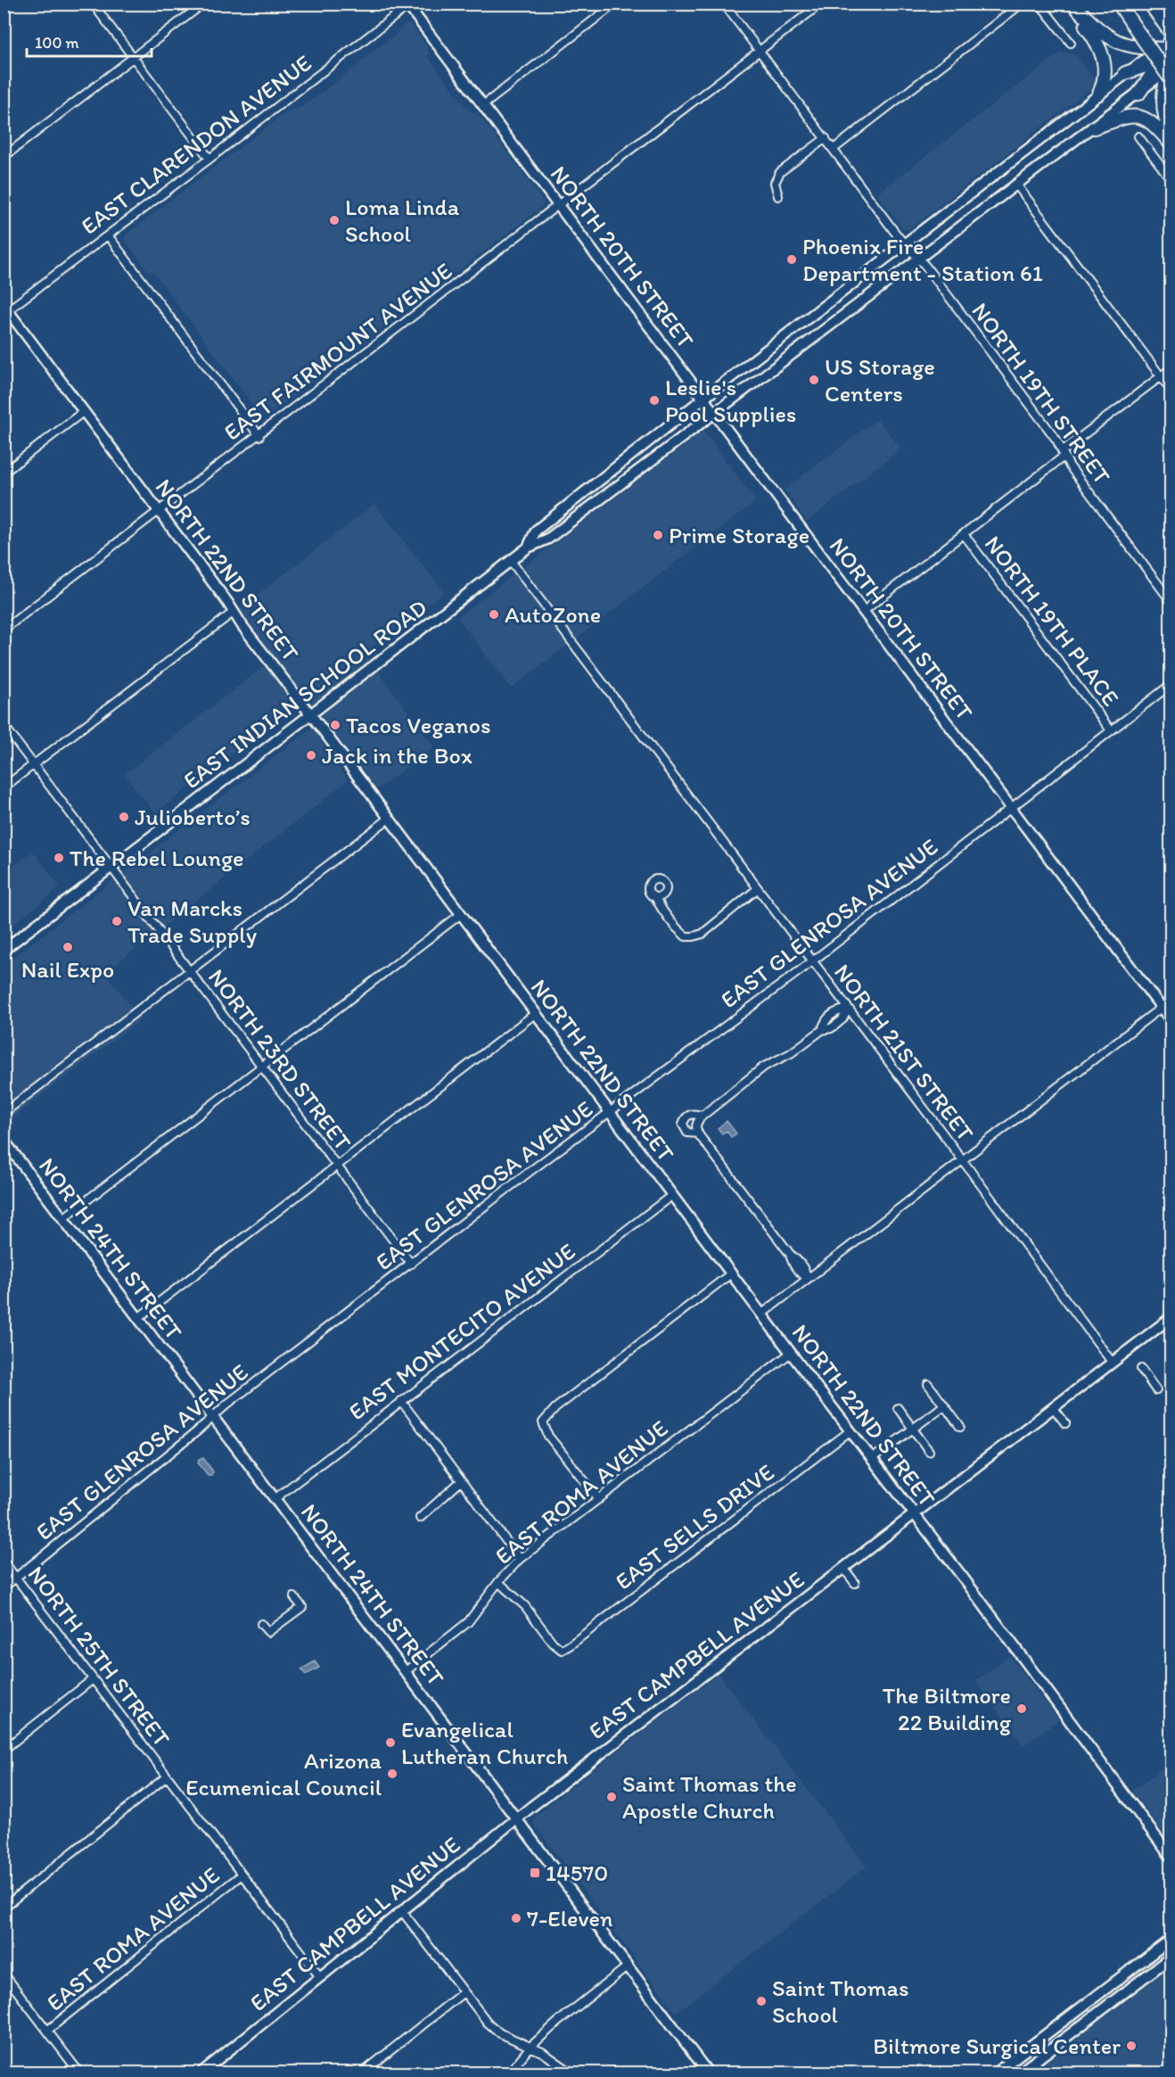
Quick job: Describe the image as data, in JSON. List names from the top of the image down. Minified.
{"streets":{"street":["EAST CLARENDON AVENUE","NORTH 20TH STREET","EAST FAIRMOUNT AVENUE","NORTH 19TH STREET","NORTH 22ND STREET","NORTH 19TH PLACE","EAST INDIAN SCHOOL ROAD","EAST GLENROSA AVENUE","NORTH 21ST STREET","NORTH 23RD STREET","NORTH 24TH STREET","EAST MONTECITO AVENUE","EAST ROMA AVENUE","EAST SELLS DRIVE","EAST CAMPBELL AVENUE","NORTH 25TH STREET"]},"crossings":[["EAST CLARENDON AVENUE","NORTH 20TH STREET"],["EAST CLARENDON AVENUE","NORTH 22ND STREET"],["NORTH 20TH STREET","EAST FAIRMOUNT AVENUE"],["NORTH 20TH STREET","EAST INDIAN SCHOOL ROAD"],["NORTH 20TH STREET","EAST GLENROSA AVENUE"],["EAST FAIRMOUNT AVENUE","NORTH 19TH STREET"],["EAST FAIRMOUNT AVENUE","NORTH 22ND STREET"],["NORTH 19TH STREET","EAST INDIAN SCHOOL ROAD"],["NORTH 22ND STREET","EAST INDIAN SCHOOL ROAD"],["NORTH 22ND STREET","EAST GLENROSA AVENUE"],["NORTH 22ND STREET","EAST MONTECITO AVENUE"],["NORTH 22ND STREET","EAST ROMA AVENUE"],["NORTH 22ND STREET","EAST SELLS DRIVE"],["NORTH 22ND STREET","EAST CAMPBELL AVENUE"],["NORTH 19TH PLACE","EAST GLENROSA AVENUE"],["EAST INDIAN SCHOOL ROAD","NORTH 21ST STREET"],["EAST INDIAN SCHOOL ROAD","NORTH 23RD STREET"],["EAST GLENROSA AVENUE","NORTH 21ST STREET"],["EAST GLENROSA AVENUE","NORTH 23RD STREET"],["EAST GLENROSA AVENUE","NORTH 24TH STREET"],["EAST GLENROSA AVENUE","NORTH 25TH STREET"],["NORTH 21ST STREET","EAST CAMPBELL AVENUE"],["NORTH 24TH STREET","EAST MONTECITO AVENUE"],["NORTH 24TH STREET","EAST ROMA AVENUE"],["NORTH 24TH STREET","EAST CAMPBELL AVENUE"],["EAST ROMA AVENUE","EAST SELLS DRIVE"],["EAST ROMA AVENUE","NORTH 25TH STREET"],["EAST CAMPBELL AVENUE","NORTH 25TH STREET"]],"places":{"other":["Loma Linda School","Phoenix Fire Department - Station 61","US Storage Centers","Leslie's Pool Supplies","Prime Storage","AutoZone","Tacos Veganos","Jack in the Box","Julioberto’s","The Rebel Lounge","Van Marcks Trade Supply","Nail Expo","The Biltmore 22 Building","Evangelical Lutheran Church","Arizona Ecumenical Council","Saint Thomas the Apostle Church","7-Eleven","Saint Thomas School","Biltmore Surgical Center"],"transit":["14570"]},"scale_bar":"100 m"}
